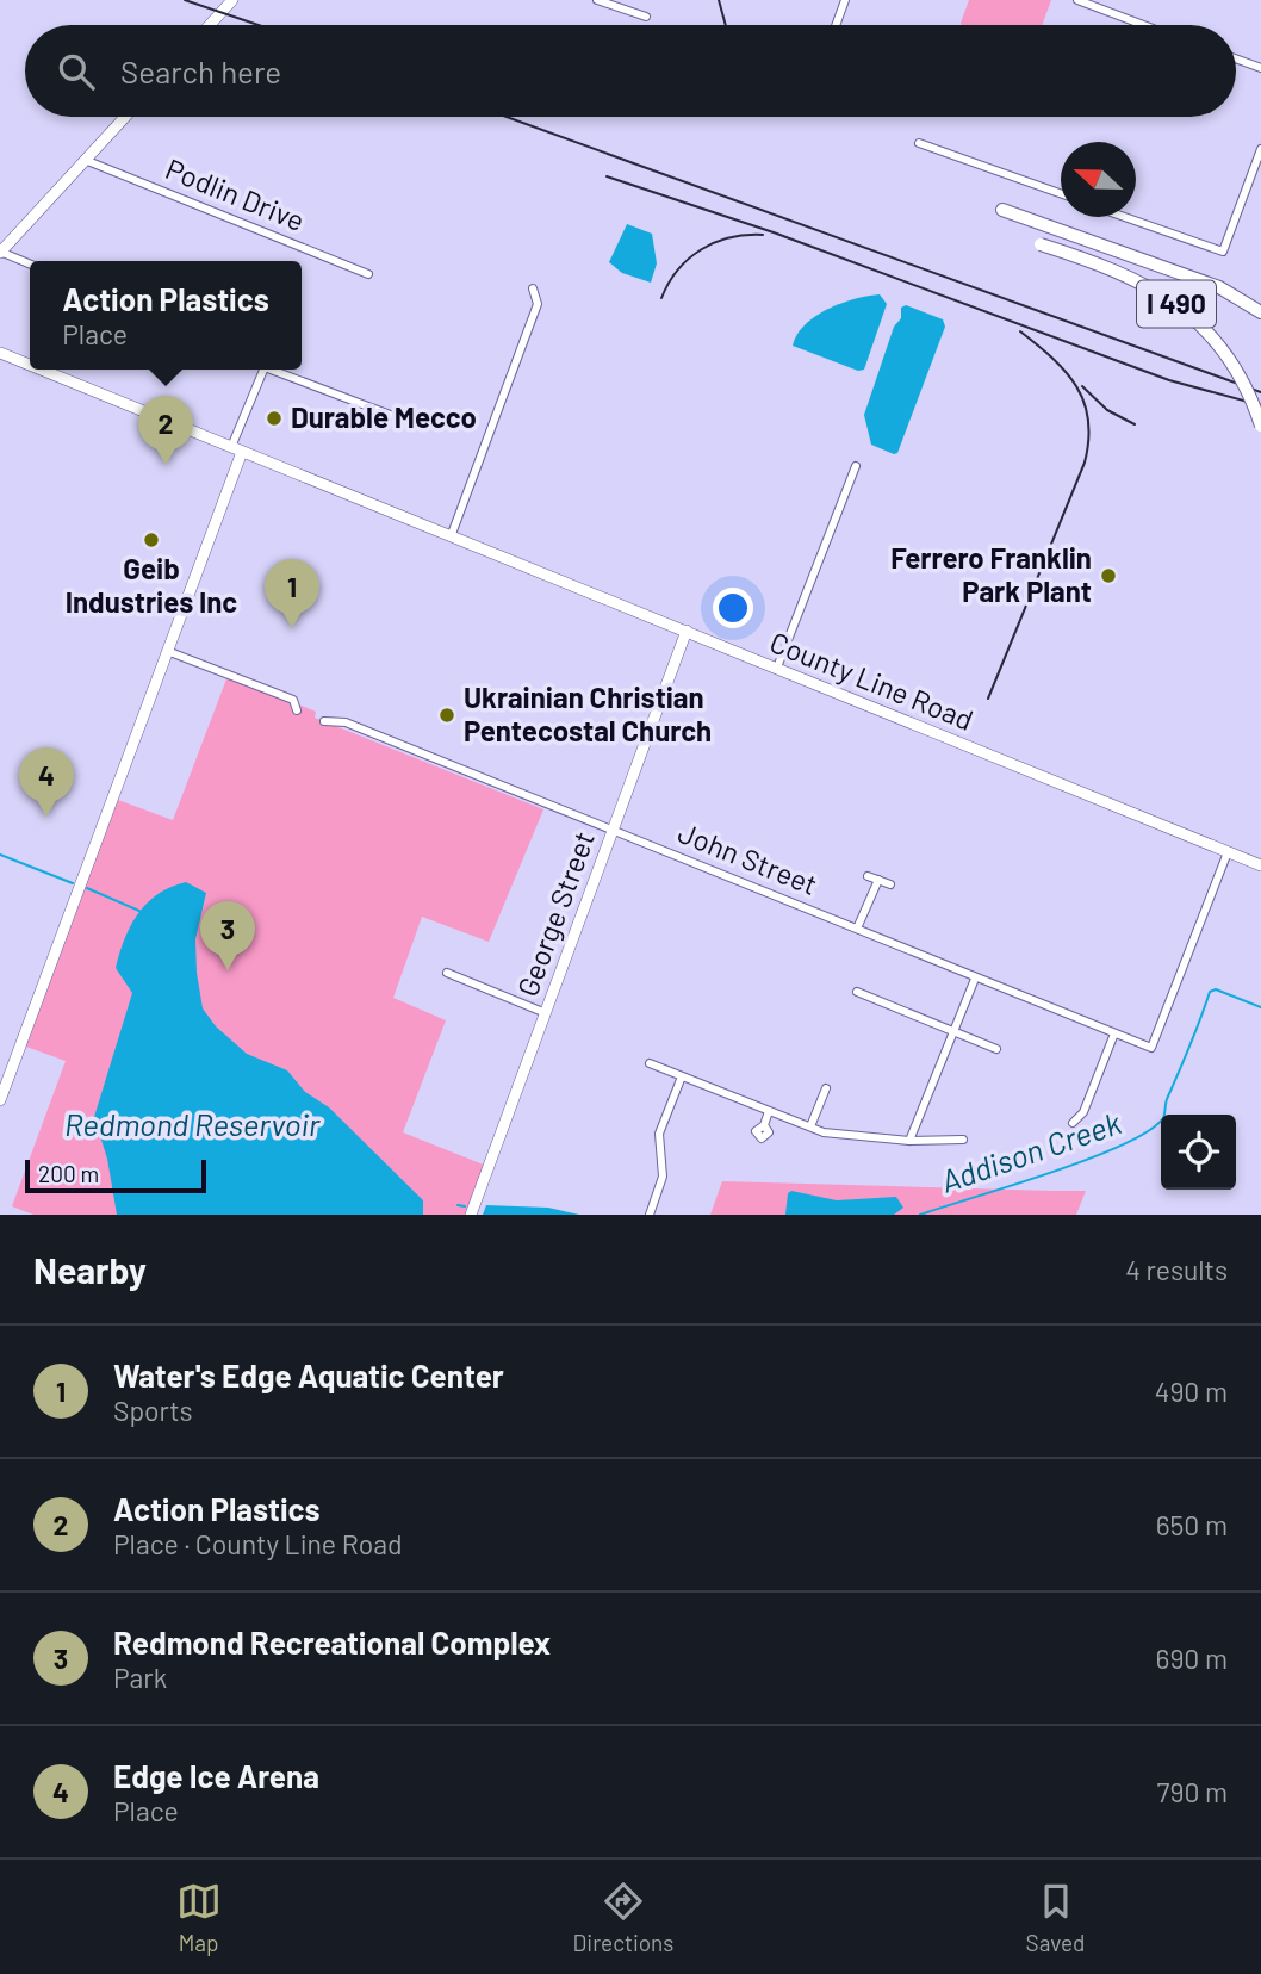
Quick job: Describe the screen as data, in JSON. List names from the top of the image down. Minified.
{"streets":{"highway":["I 490"],"street":["Podlin Drive","County Line Road","John Street","George Street"]},"crossings":[["County Line Road","John Street"],["County Line Road","George Street"],["John Street","George Street"]],"water":["Redmond Reservoir","Addison Creek"],"places":["Durable Mecco","Geib Industries Inc","Ferrero Franklin Park Plant","Ukrainian Christian Pentecostal Church"],"scale_bar":"200 m","north":"left","page":{"search":"Search here","popup":["Action Plastics","Place"],"pins":["2","1","4","3"],"scale":"200 m","heading":["Nearby","4 results"],"list":[{"mark":"1","name":"Water's Edge Aquatic Center","note":"Sports","value":"490 m"},{"mark":"2","name":"Action Plastics","note":"Place · County Line Road","value":"650 m"},{"mark":"3","name":"Redmond Recreational Complex","note":"Park","value":"690 m"},{"mark":"4","name":"Edge Ice Arena","note":"Place","value":"790 m"}],"nav":["Map","Directions","Saved"]}}
